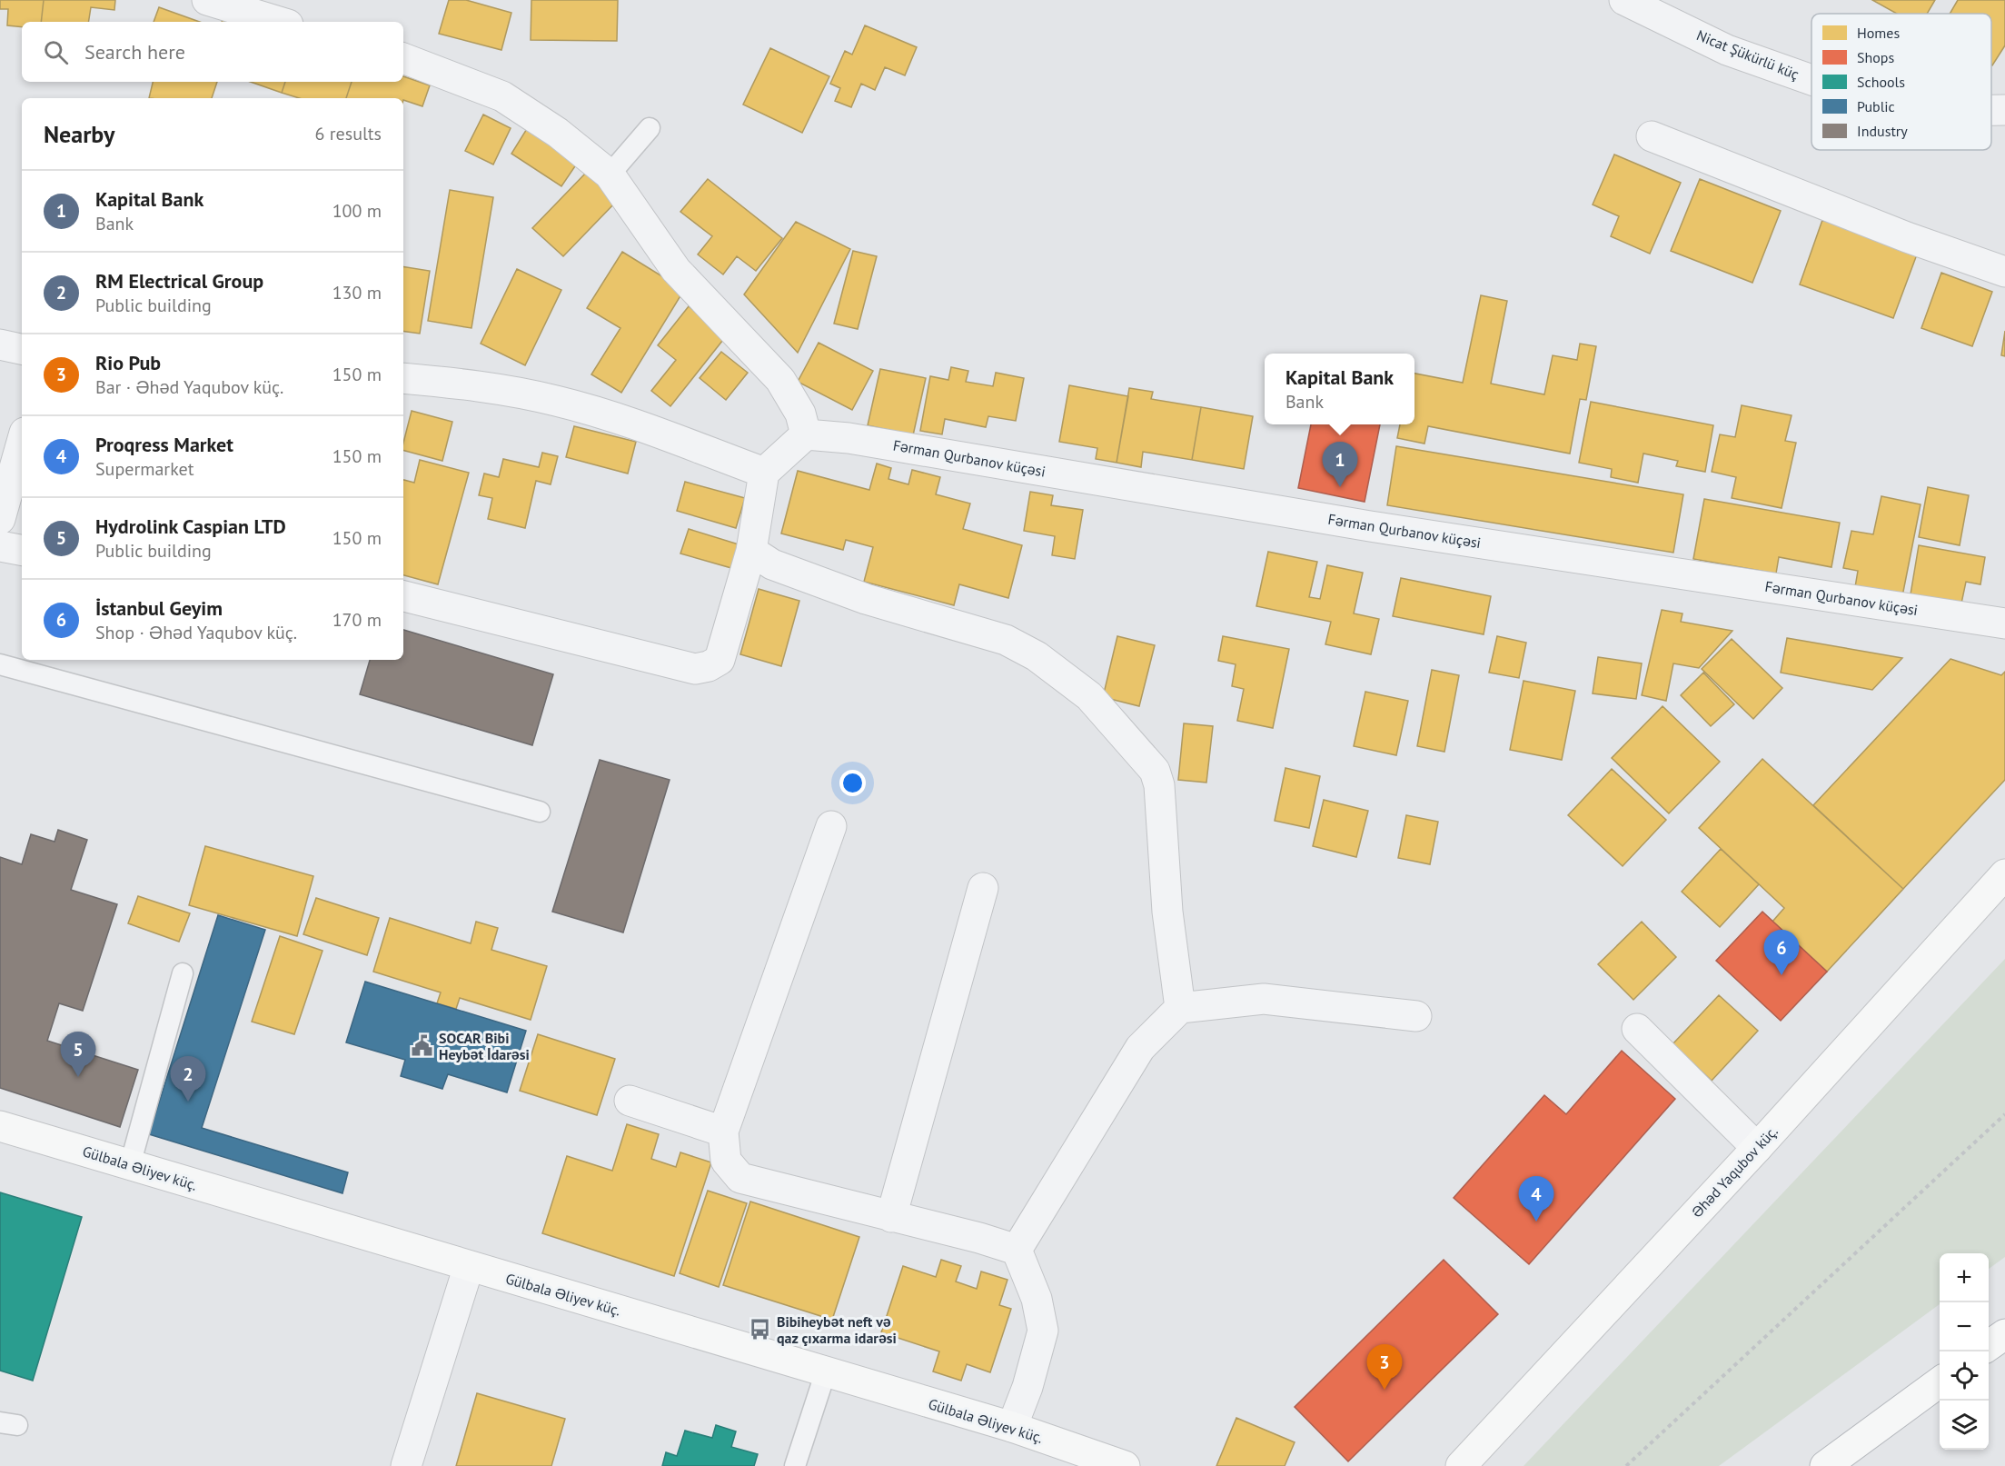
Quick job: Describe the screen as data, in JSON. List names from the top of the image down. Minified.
{"streets":{"main road":["Gülbala Əliyev küç.","Əhəd Yaqubov küç."],"street":["Nicat Şükürlü küç","Fərman Qurbanov küçəsi"]},"places":{"public building":["SOCAR Bibi Heybət İdarəsi"],"bus stop":["Bibiheybət neft və qaz çıxarma idarəsi"]},"legend":["Homes","Shops","Schools","Public","Industry"],"page":{"search":"Search here","heading":["Nearby","6 results"],"list":[{"mark":"1","name":"Kapital Bank","note":"Bank","value":"100 m"},{"mark":"2","name":"RM Electrical Group","note":"Public building","value":"130 m"},{"mark":"3","name":"Rio Pub","note":"Bar · Əhəd Yaqubov küç.","value":"150 m"},{"mark":"4","name":"Proqress Market","note":"Supermarket","value":"150 m"},{"mark":"5","name":"Hydrolink Caspian LTD","note":"Public building","value":"150 m"},{"mark":"6","name":"İstanbul Geyim","note":"Shop · Əhəd Yaqubov küç.","value":"170 m"}],"popup":["Kapital Bank","Bank"],"pins":["1","6","5","2","4","3"],"map_buttons":["+","−"]}}
